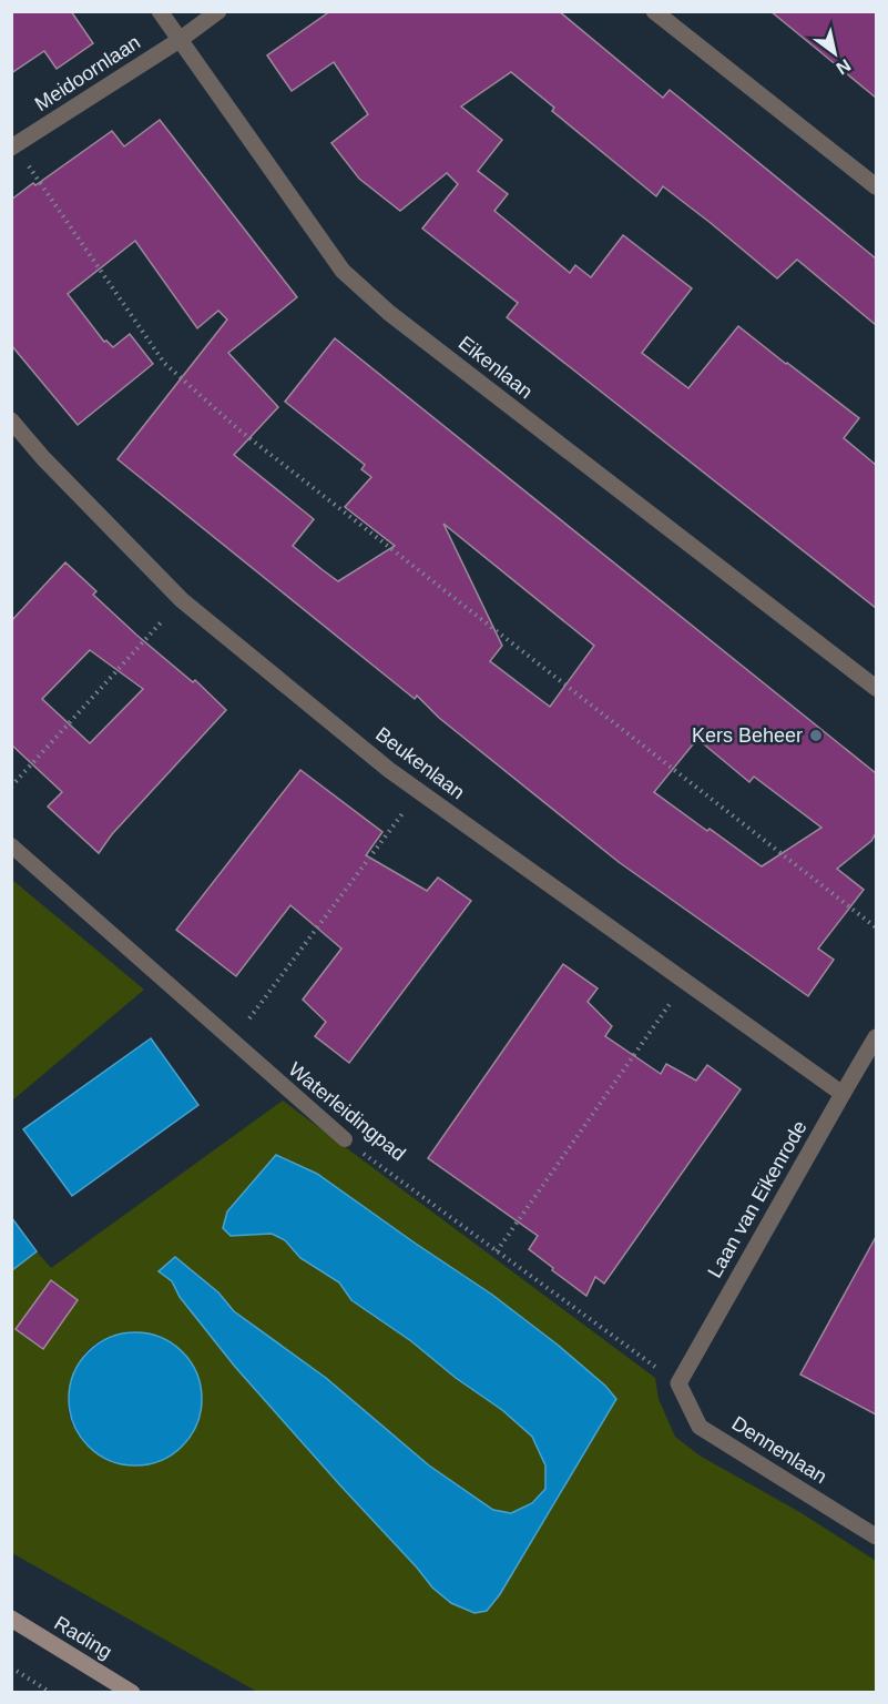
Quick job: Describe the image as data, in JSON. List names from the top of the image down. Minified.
{"streets":{"main road":["Rading"],"street":["Meidoornlaan","Eikenlaan","Beukenlaan","Laan van Eikenrode","Dennenlaan"],"lane":["Waterleidingpad"]},"crossings":[["Meidoornlaan","Eikenlaan"],["Beukenlaan","Laan van Eikenrode"],["Waterleidingpad","Laan van Eikenrode"],["Waterleidingpad","Dennenlaan"],["Laan van Eikenrode","Dennenlaan"]],"places":["Kers Beheer"],"north":"bottom right"}
